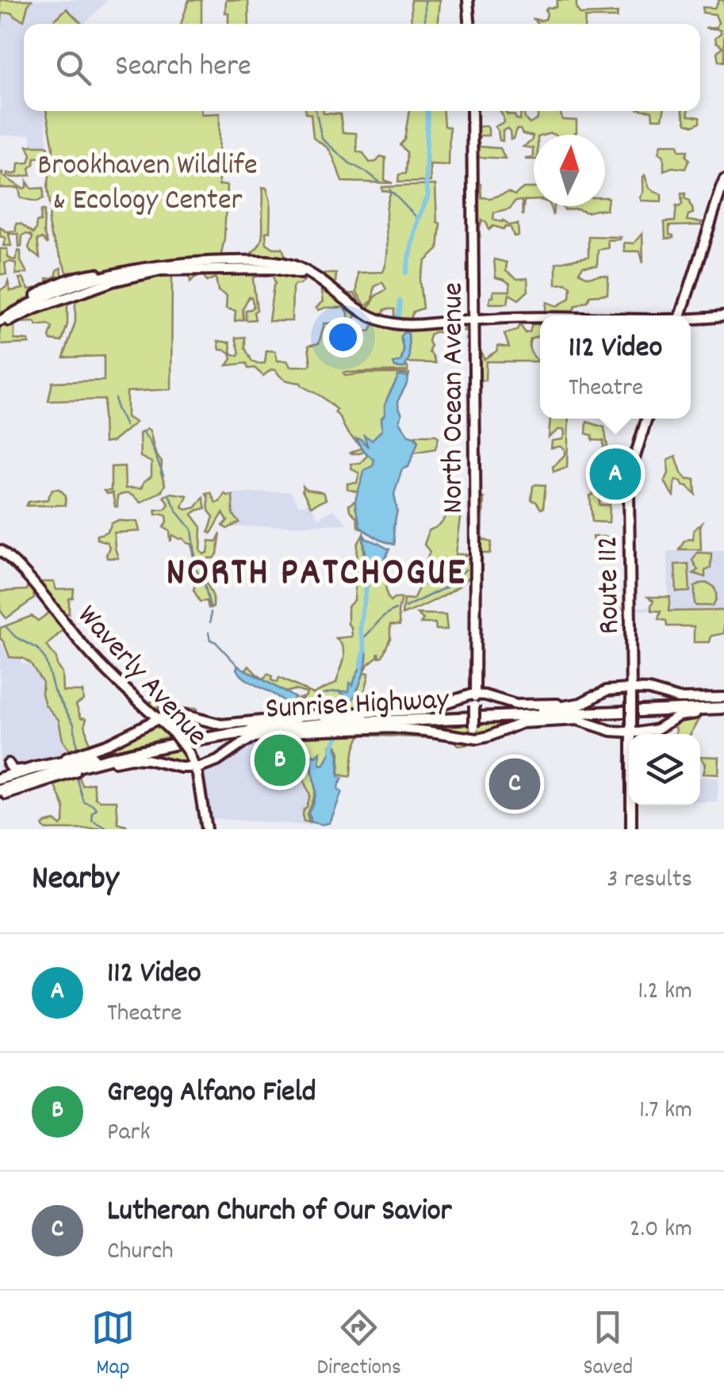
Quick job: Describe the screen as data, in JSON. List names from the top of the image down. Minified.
{"streets":{"highway":["Sunrise Highway"],"main road":["North Ocean Avenue","Route 112","Waverly Avenue"]},"districts":["NORTH PATCHOGUE"],"parks":["Brookhaven Wildlife & Ecology Center"],"north":"top","page":{"search":"Search here","popup":["112 Video","Theatre"],"pins":["A","B","C"],"heading":["Nearby","3 results"],"list":[{"mark":"A","name":"112 Video","note":"Theatre","value":"1.2 km"},{"mark":"B","name":"Gregg Alfano Field","note":"Park","value":"1.7 km"},{"mark":"C","name":"Lutheran Church of Our Savior","note":"Church","value":"2.0 km"}],"nav":["Map","Directions","Saved"]}}
